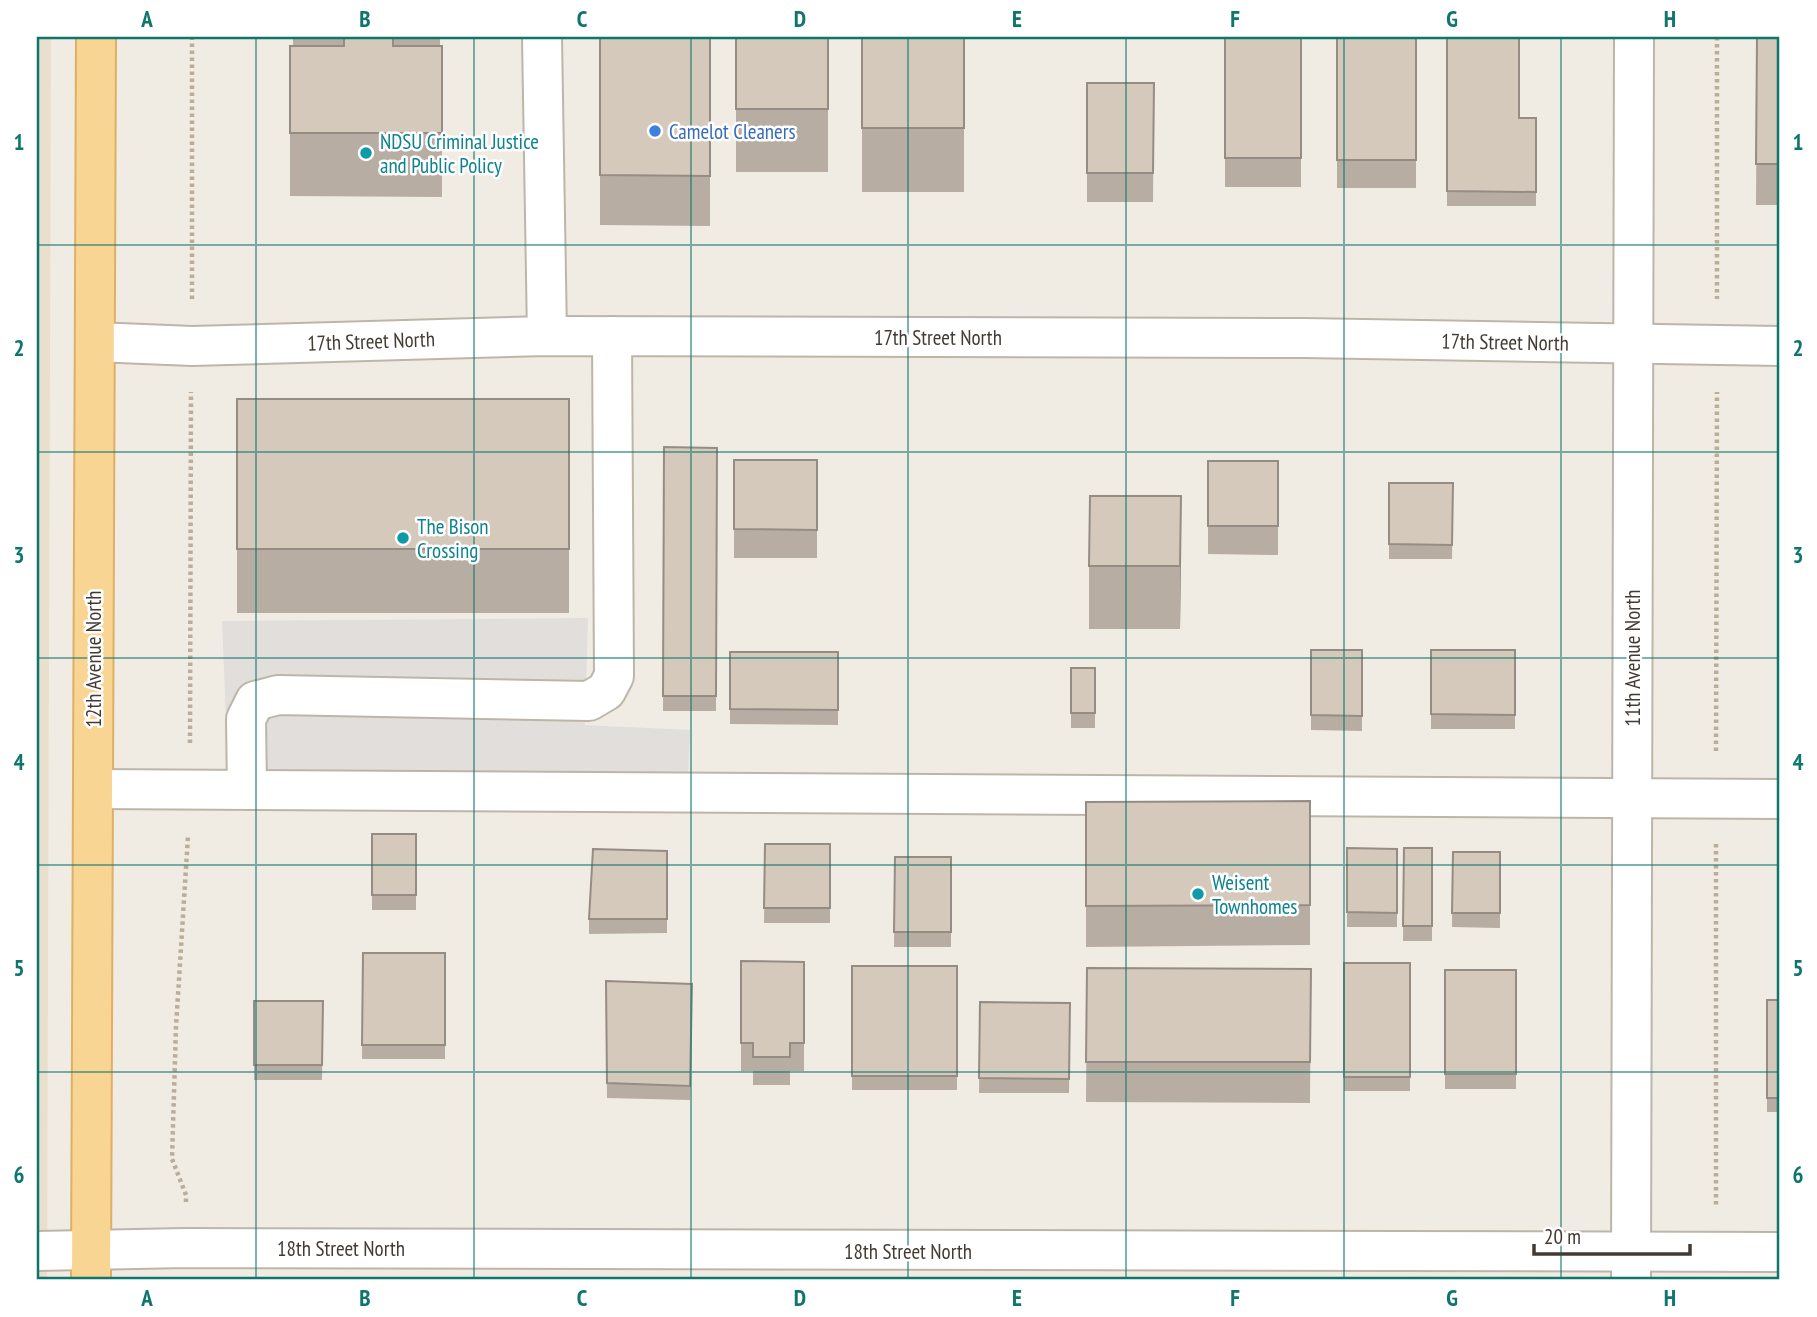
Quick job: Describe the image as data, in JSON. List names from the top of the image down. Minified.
{"streets":{"main road":["12th Avenue North"],"street":["17th Street North","11th Avenue North","18th Street North"]},"crossings":[["17th Street North","11th Avenue North"],["17th Street North","12th Avenue North"],["11th Avenue North","18th Street North"],["12th Avenue North","18th Street North"]],"places":["Camelot Cleaners","NDSU Criminal Justice and Public Policy","The Bison Crossing","Weisent Townhomes"],"scale_bar":"20 m","grid":{"columns":["A","B","C","D","E","F","G","H"],"rows":["1","2","3","4","5","6"]}}
